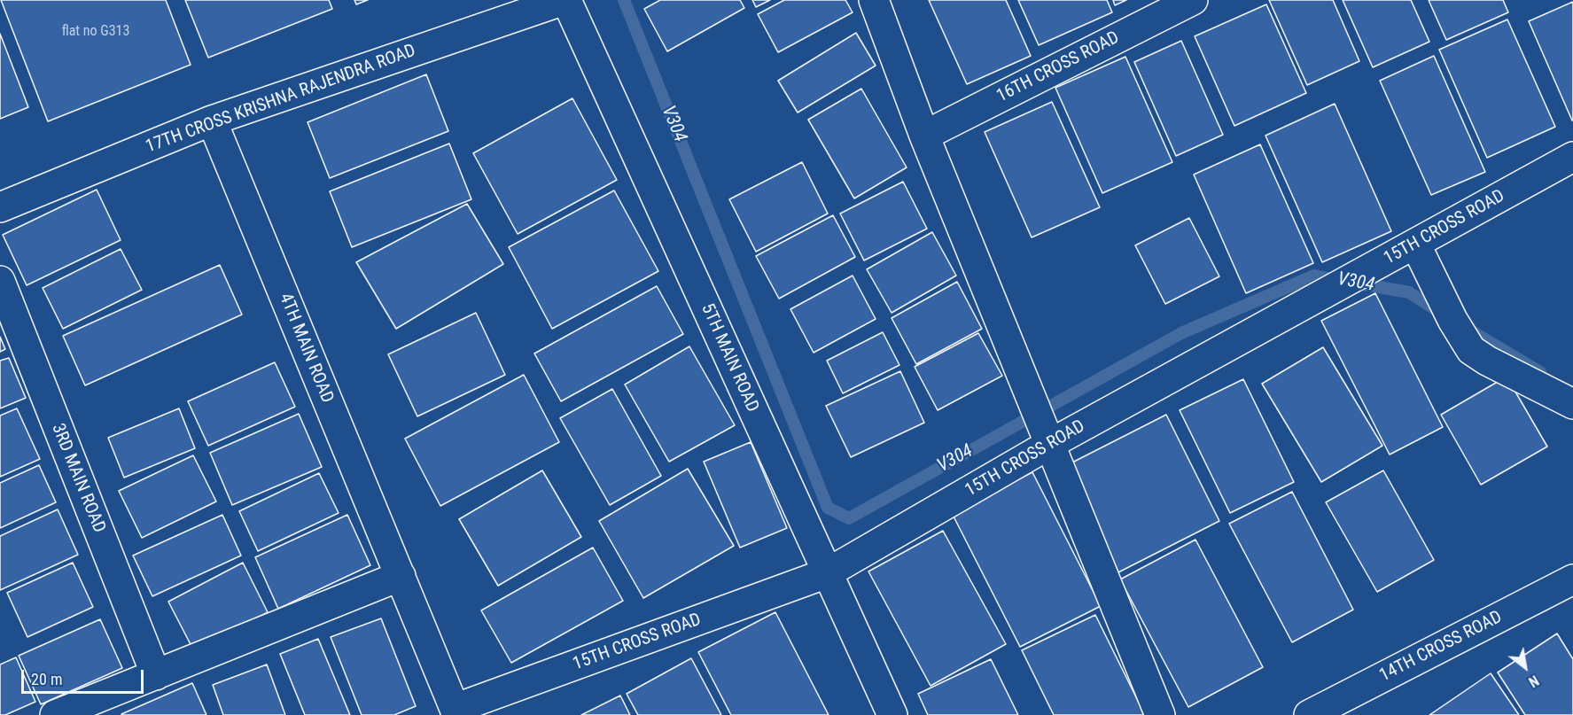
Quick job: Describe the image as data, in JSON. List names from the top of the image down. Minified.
{"streets":{"street":["16TH CROSS ROAD","17TH CROSS KRISHNA RAJENDRA ROAD","15TH CROSS ROAD","4TH MAIN ROAD","5TH MAIN ROAD","3RD MAIN ROAD","14TH CROSS ROAD"]},"crossings":[["17TH CROSS KRISHNA RAJENDRA ROAD","4TH MAIN ROAD"],["17TH CROSS KRISHNA RAJENDRA ROAD","5TH MAIN ROAD"],["15TH CROSS ROAD","4TH MAIN ROAD"],["15TH CROSS ROAD","5TH MAIN ROAD"]],"water":["V304"],"house_numbers":["flat no G313"],"scale_bar":"20 m","north":"bottom right"}
